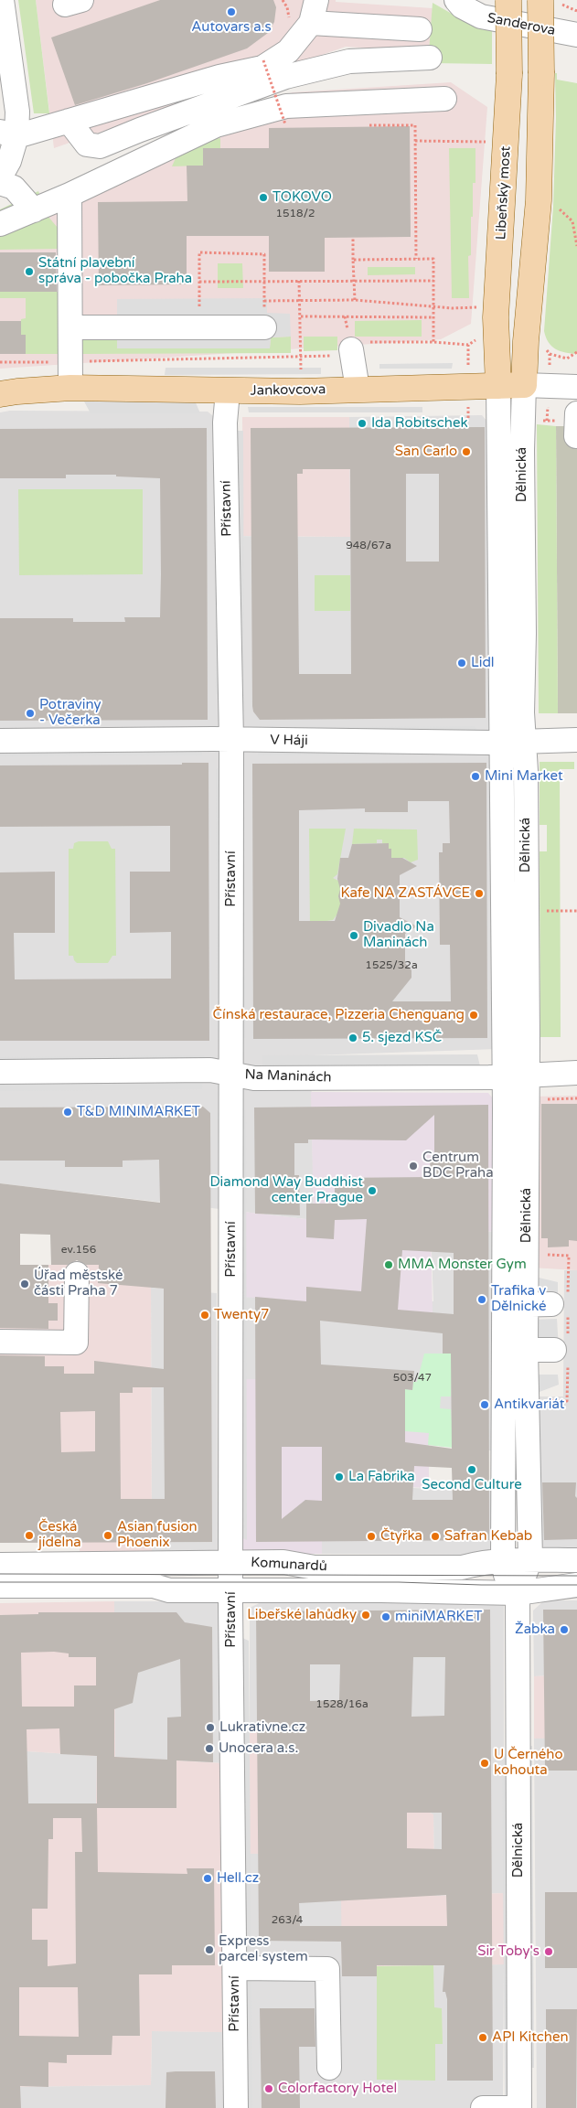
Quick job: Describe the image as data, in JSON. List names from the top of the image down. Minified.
{"streets":{"main road":["Libeňský most","Jankovcova"],"street":["Sanderova","Dělnická","Přístavní","V Háji","Na Maninách","Komunardů"]},"crossings":[["Libeňský most","Jankovcova"],["Libeňský most","Dělnická"],["Jankovcova","Dělnická"],["Jankovcova","Přístavní"],["Dělnická","V Háji"],["Dělnická","Na Maninách"],["Dělnická","Komunardů"],["Přístavní","V Háji"],["Přístavní","Na Maninách"],["Přístavní","Komunardů"]],"places":["Autovars a.s","TOKOVO","Státní plavební správa - pobočka Praha","Ida Robitschek","San Carlo","Lidl","Potraviny - Večerka","Mini Market","Kafe NA ZASTÁVCE","Divadlo Na Maninách","Čínská restaurace, Pizzeria Chenguang","5. sjezd KSČ","T&D MINIMARKET","Centrum BDC Praha","Diamond Way Buddhist center Prague","MMA Monster Gym","Úřad městské části Praha 7","Trafika v Dělnické","Twenty7","Antikvariát","Second Culture","La Fabrika","Česká jídelna","Asian fusion Phoenix","Čtyřka","Safran Kebab","Libeřské lahůdky","miniMARKET","Žabka","Lukrativne.cz","Unocera a.s.","U Černého kohouta","Hell.cz","Express parcel system","Sir Toby's","API Kitchen","Colorfactory Hotel"],"house_numbers":["1518/2","948/67a","1525/32a","ev.156","503/47","1528/16a","263/4"]}
